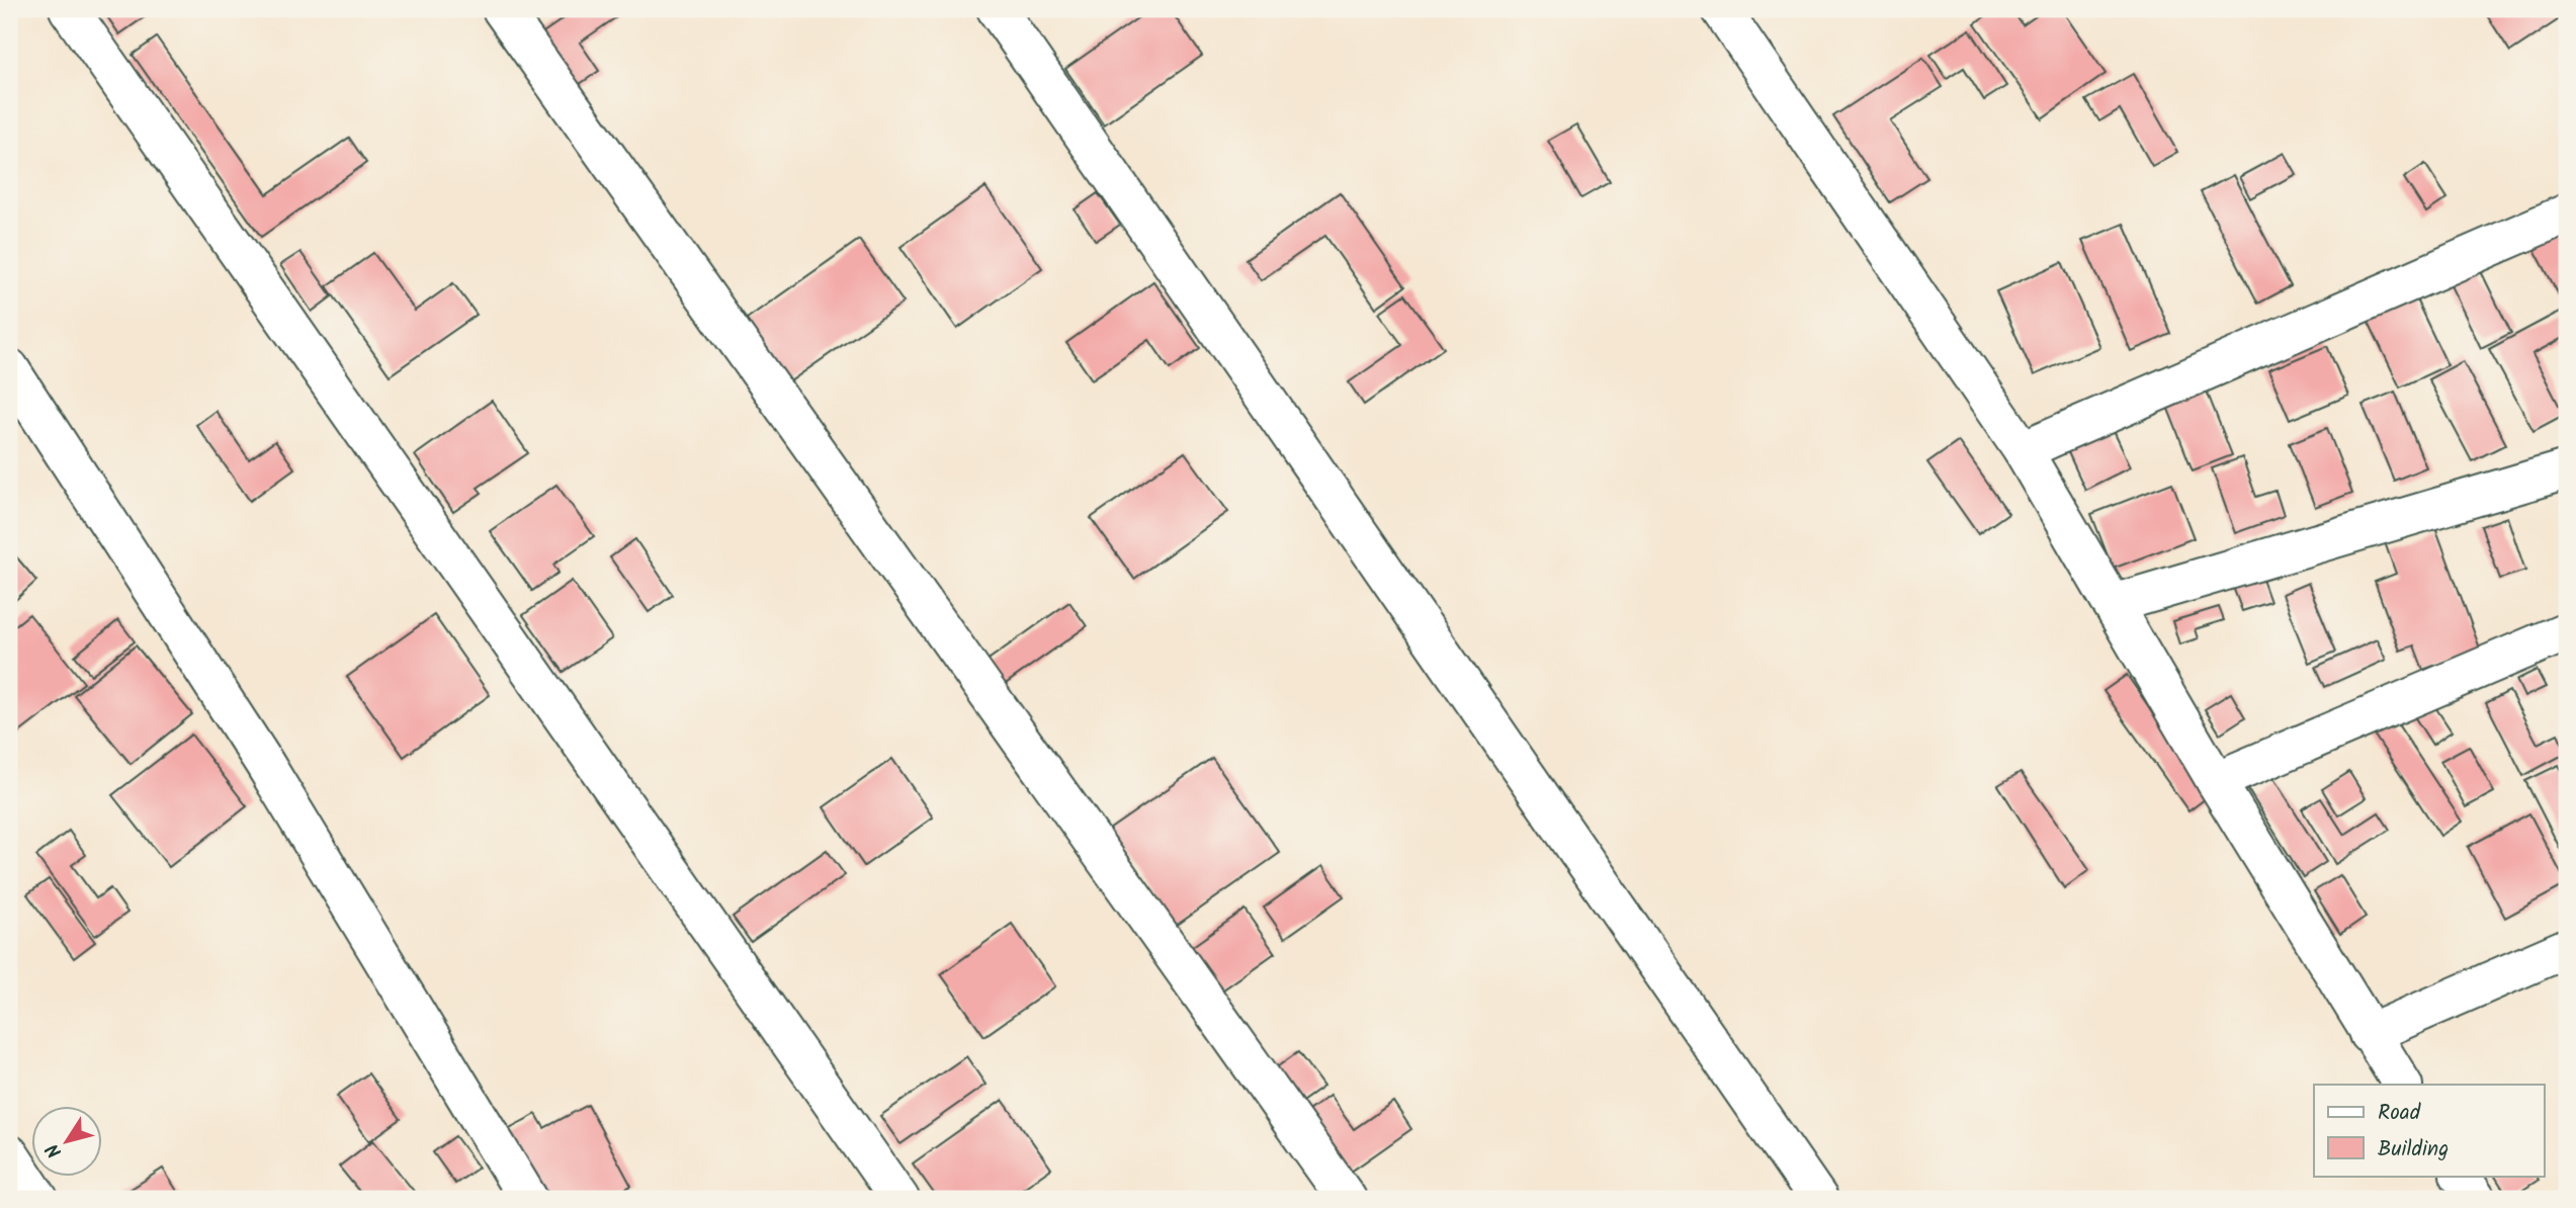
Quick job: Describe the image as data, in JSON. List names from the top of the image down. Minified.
{"legend":["Road","Building"],"north":"bottom left"}
